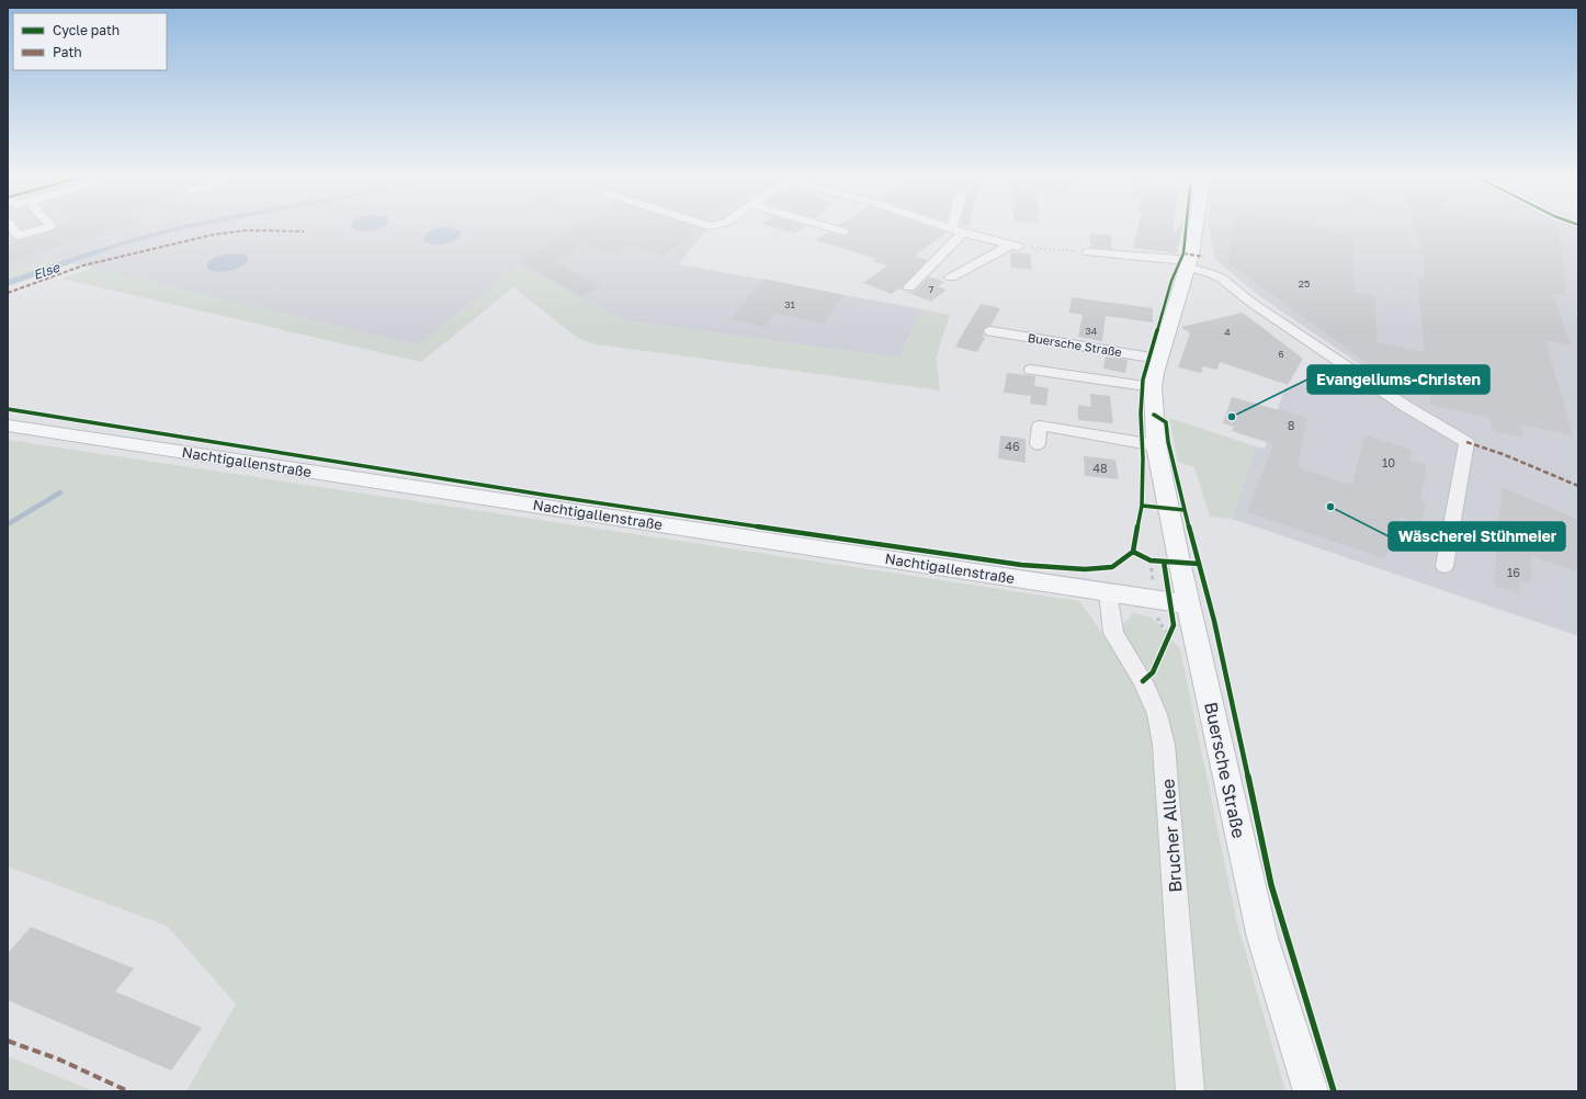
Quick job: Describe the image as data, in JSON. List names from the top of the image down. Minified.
{"streets":{"main road":["Buersche Straße","Nachtigallenstraße"],"street":["Brucher Allee"]},"crossings":[["Buersche Straße","Nachtigallenstraße"],["Nachtigallenstraße","Brucher Allee"]],"water":["Else"],"places":["Evangeliums-Christen","Wäscherei Stühmeier"],"house_numbers":["25","7","31","34","4","6","8","46","10","48","16"],"legend":["Cycle path","Path"]}
